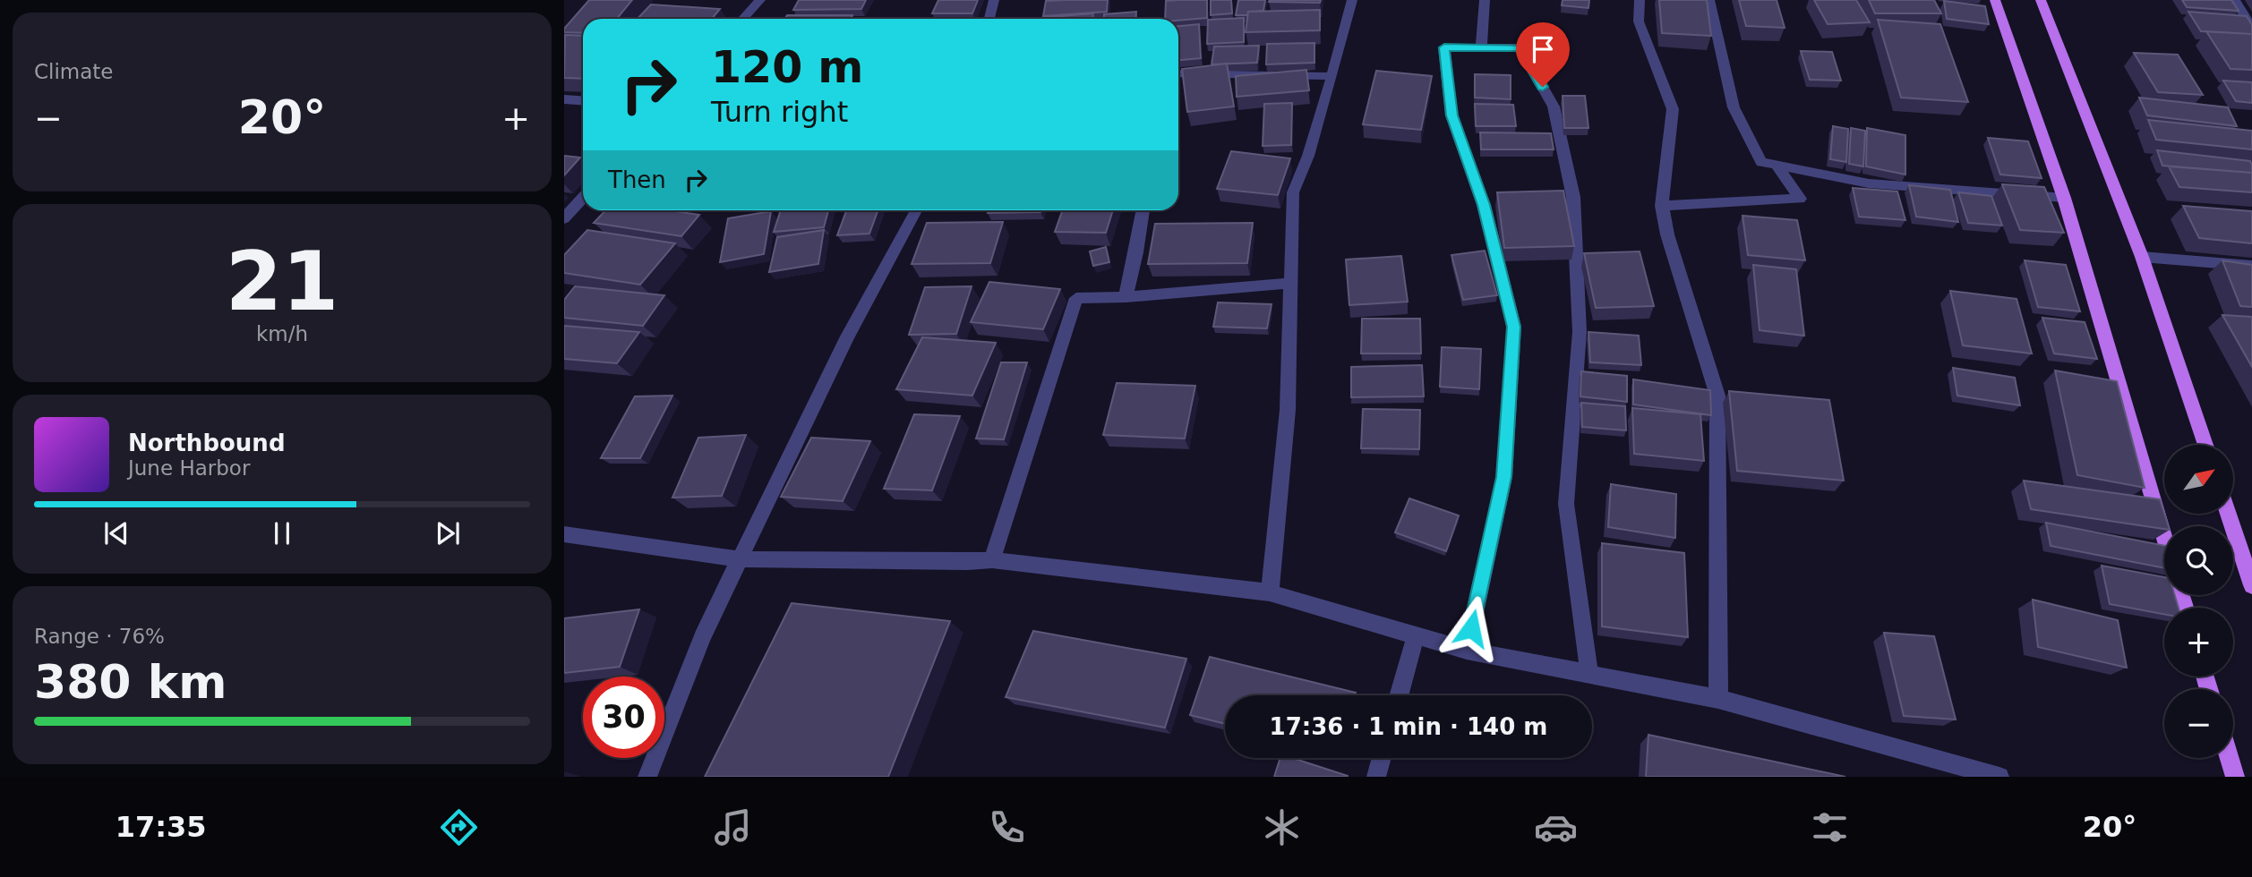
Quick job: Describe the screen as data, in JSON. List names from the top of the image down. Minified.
{"north":"top right","page":{"tile":["Climate",["21","km/h"],["Range · 76%","380 km"]],"turn":["120 m","Turn right"],"heat":["−","20°","+"],"then":"Then","song":["Northbound","June Harbor"],"map_buttons":["+","−"],"limit":"30","trip":"17:36 · 1 min · 140 m","tabs":["17:35","20°"]}}
